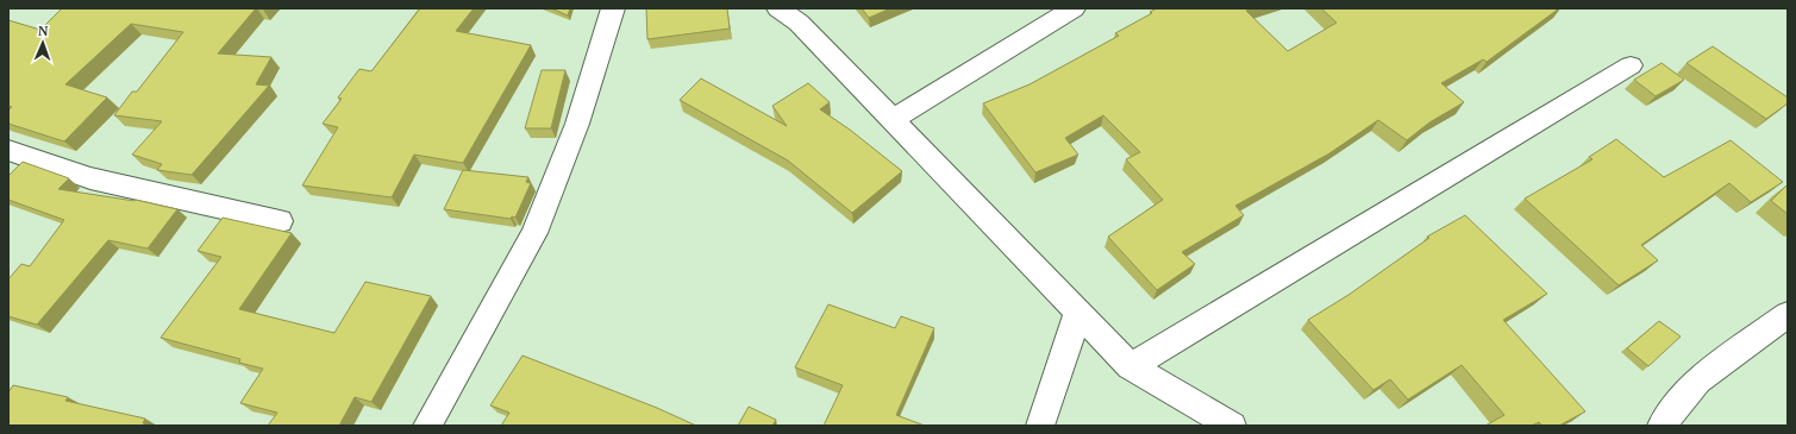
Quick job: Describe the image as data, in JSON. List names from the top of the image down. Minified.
{"north":"top"}
